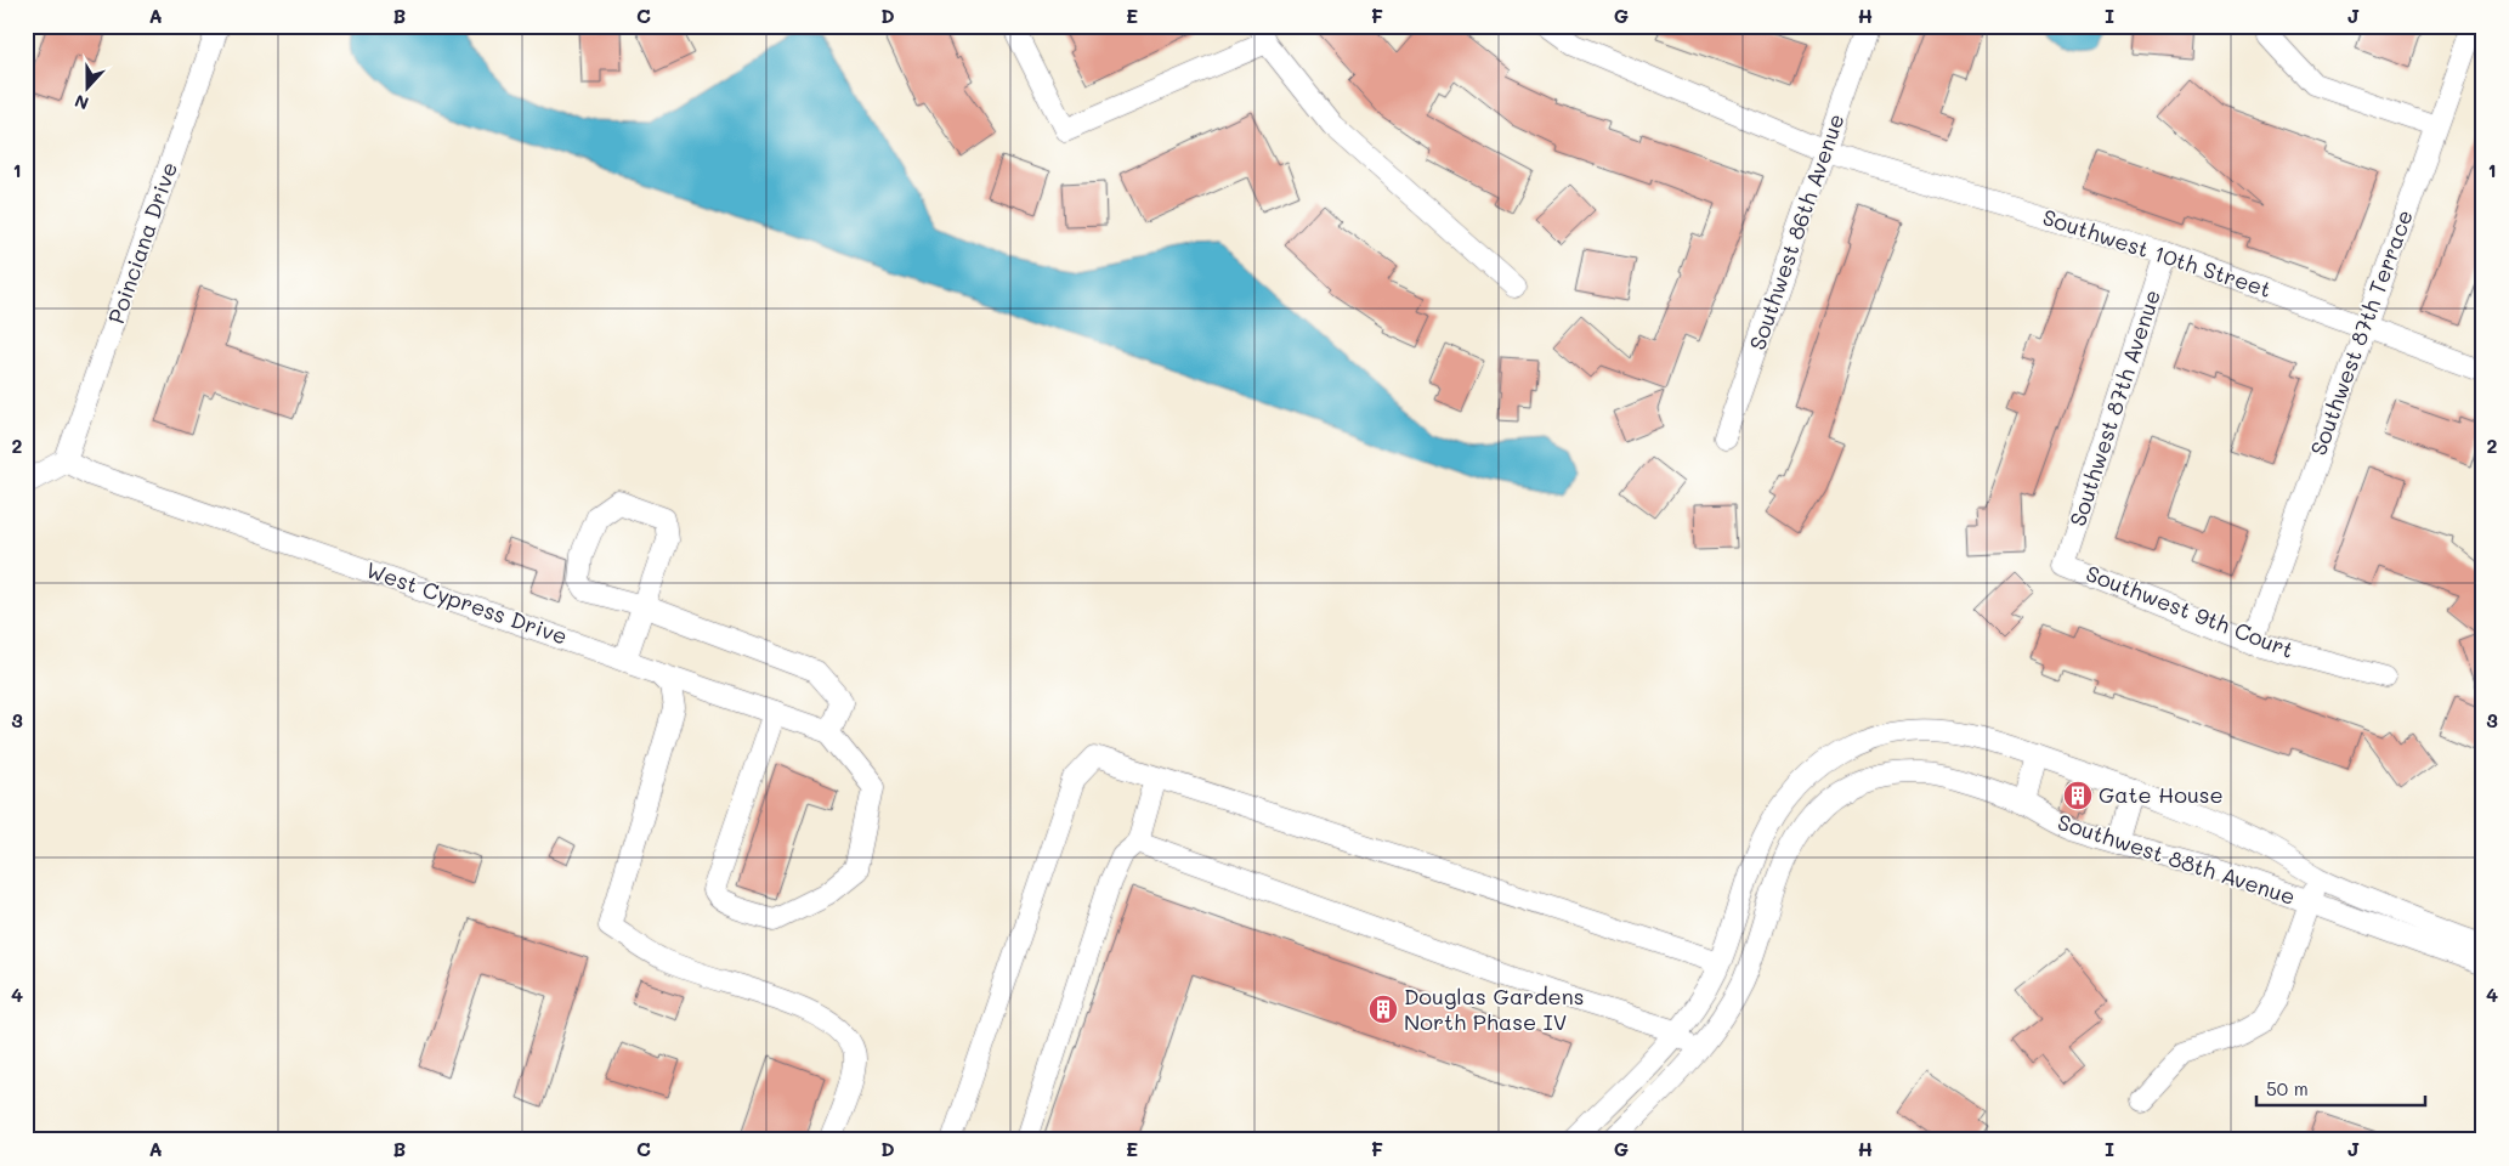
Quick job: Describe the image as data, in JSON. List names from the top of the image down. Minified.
{"streets":{"street":["Southwest 86th Avenue","Poinciana Drive","Southwest 10th Street","Southwest 87th Terrace","Southwest 87th Avenue","West Cypress Drive","Southwest 9th Court","Southwest 88th Avenue"]},"crossings":[["Southwest 86th Avenue","Southwest 10th Street"],["Poinciana Drive","West Cypress Drive"],["Southwest 10th Street","Southwest 87th Terrace"],["Southwest 10th Street","Southwest 87th Avenue"],["Southwest 87th Terrace","Southwest 9th Court"],["Southwest 87th Avenue","Southwest 9th Court"]],"places":{"building":["Gate House","Douglas Gardens North Phase IV"]},"scale_bar":"50 m","north":"bottom","grid":{"columns":["A","B","C","D","E","F","G","H","I","J"],"rows":["1","2","3","4"]}}
